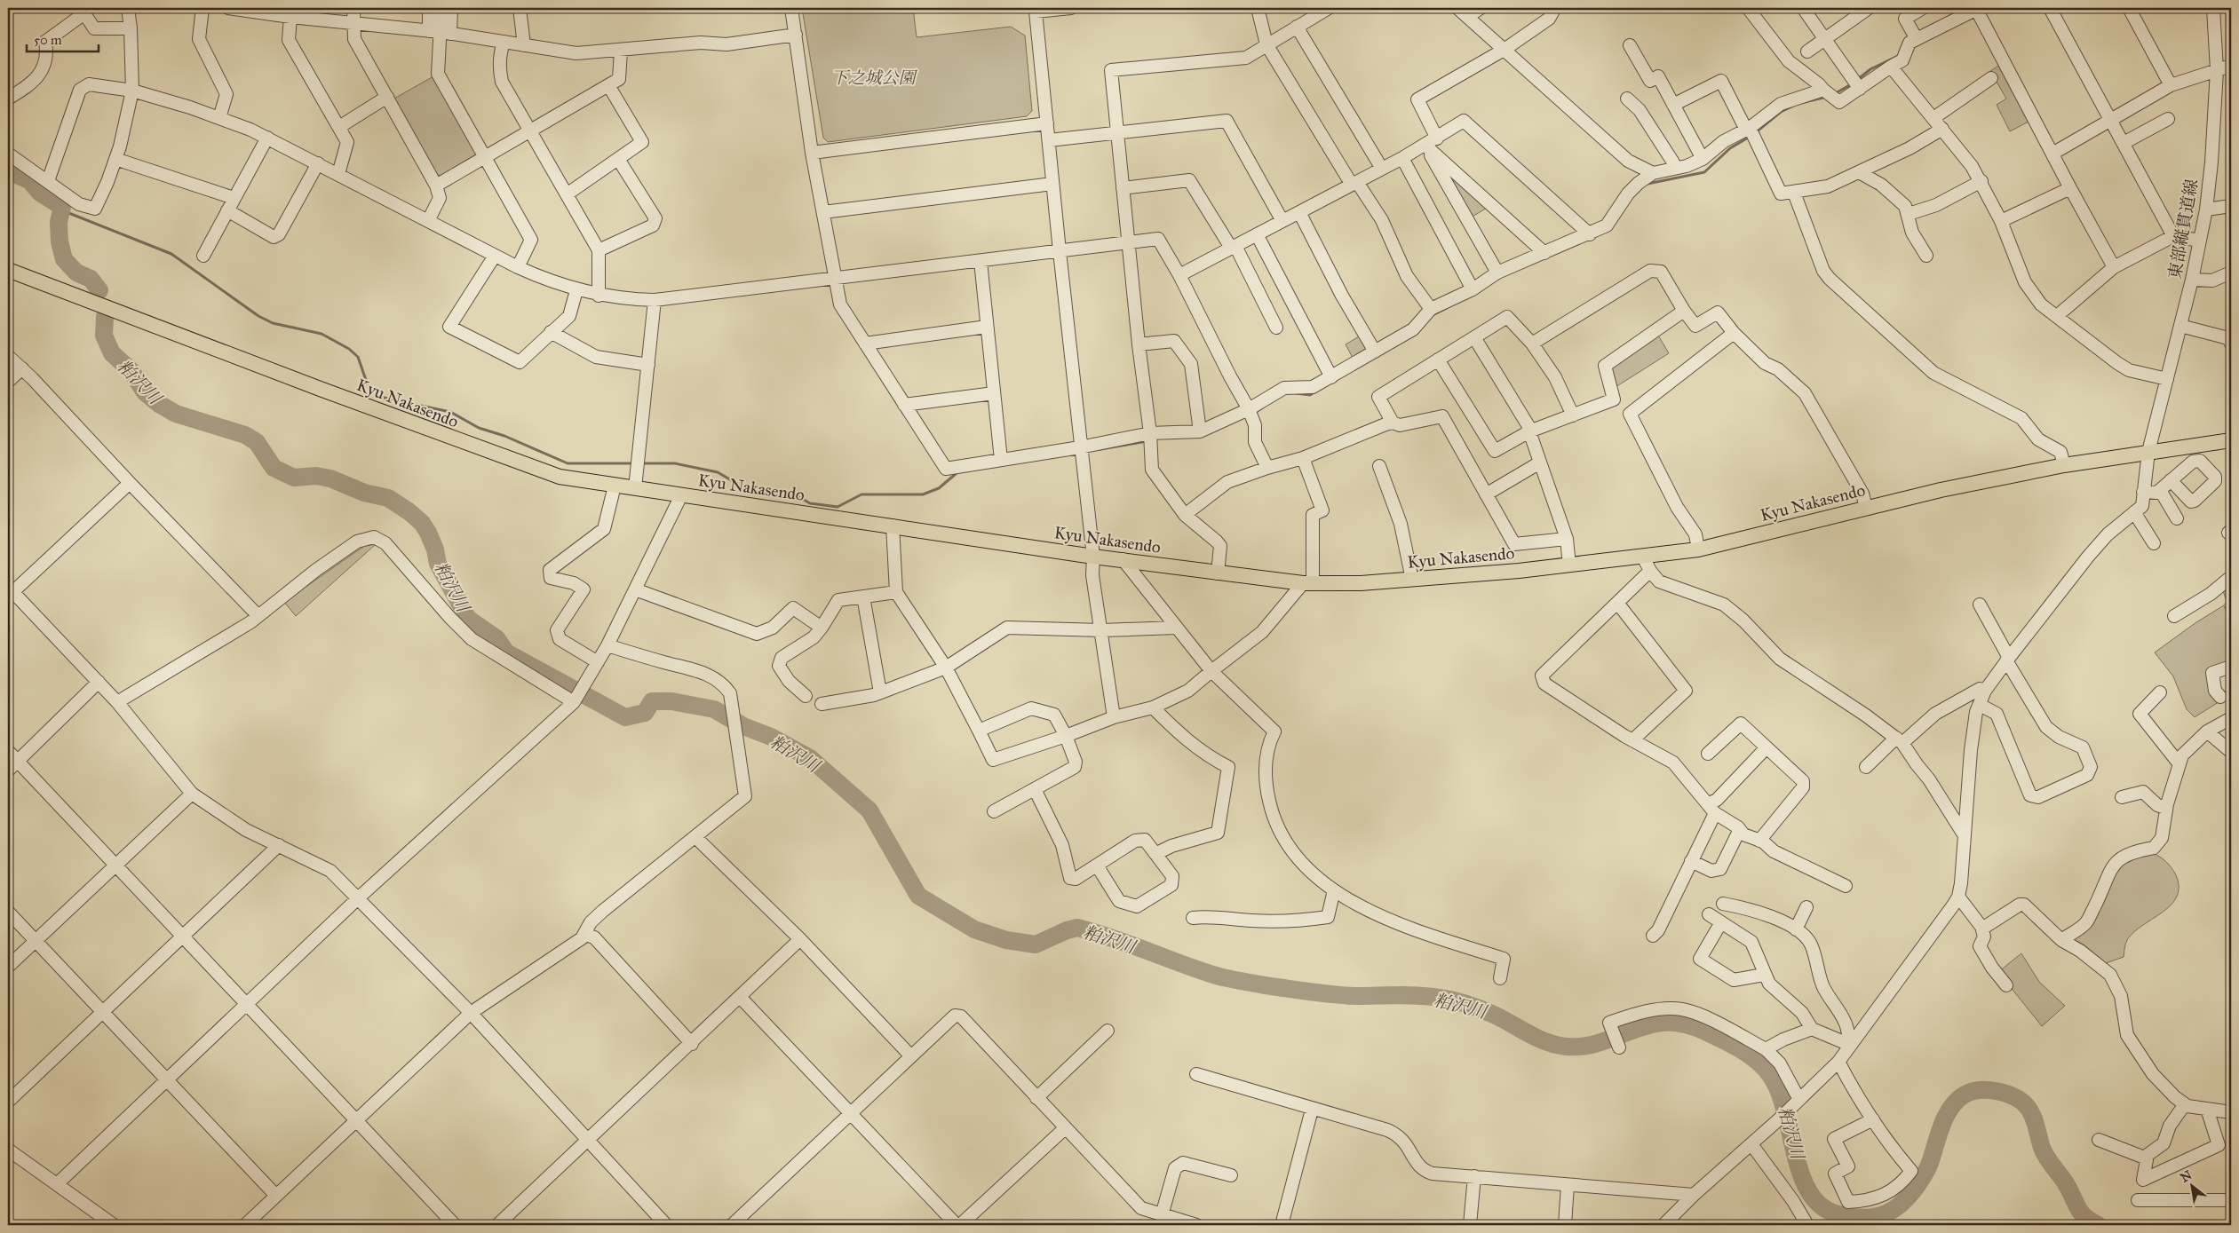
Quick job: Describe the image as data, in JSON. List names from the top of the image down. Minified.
{"streets":{"main road":["Kyu Nakasendo"],"street":["東部縦貫道線"]},"crossings":[["東部縦貫道線","Kyu Nakasendo"]],"water":["粕沢川"],"parks":["下之城公園"],"scale_bar":"50 m","north":"top left"}
